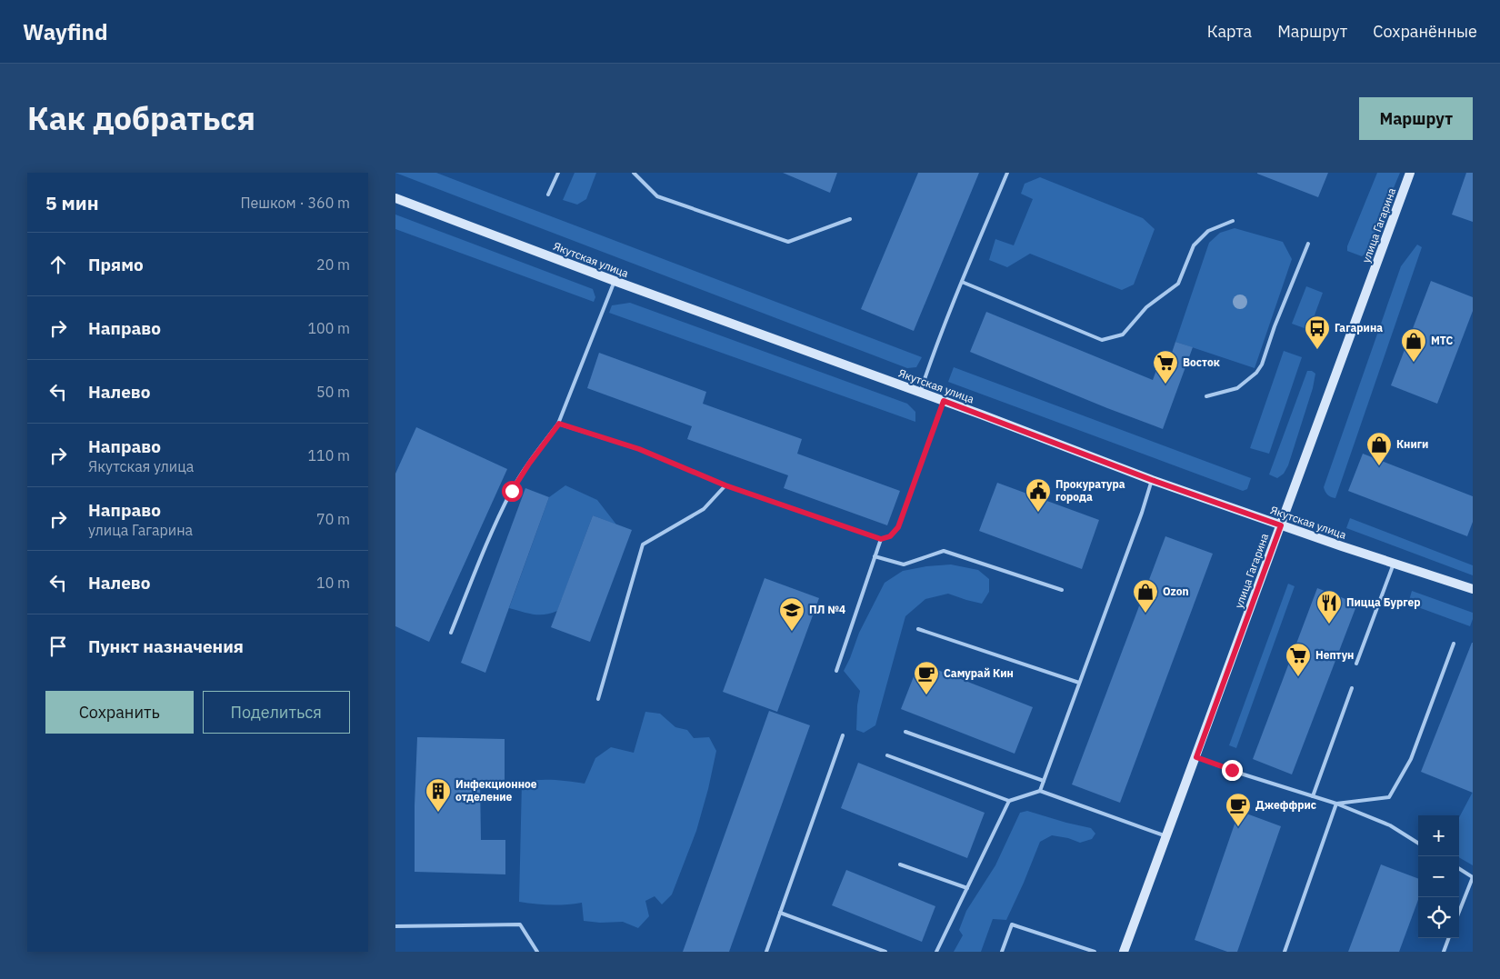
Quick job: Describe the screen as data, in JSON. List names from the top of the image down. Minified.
{"streets":{"street":["улица Гагарина","Якутская улица"]},"crossings":[["улица Гагарина","Якутская улица"]],"places":{"bus stop":["Гагарина"],"shop":["МТС","Книги","Ozon"],"supermarket":["Восток","Нептун"],"public building":["Прокуратура города"],"restaurant":["Пицца Бургер"],"school or university":["ПЛ №4"],"cafe":["Самурай Кин","Джеффрис"],"building":["Инфекционное отделение"]},"page":{"header":"Wayfind","nav":["Карта","Маршрут","Сохранённые"],"title":"Как добраться","buttons":["Маршрут",["Сохранить","Поделиться"]],"heading":["5 мин","Пешком · 360 m"],"list":[["Прямо","20 m"],["Направо","100 m"],["Налево","50 m"],["Направо","Якутская улица","110 m"],["Направо","улица Гагарина","70 m"],["Налево","10 m"],"Пункт назначения"],"map_buttons":["+","−"]}}
